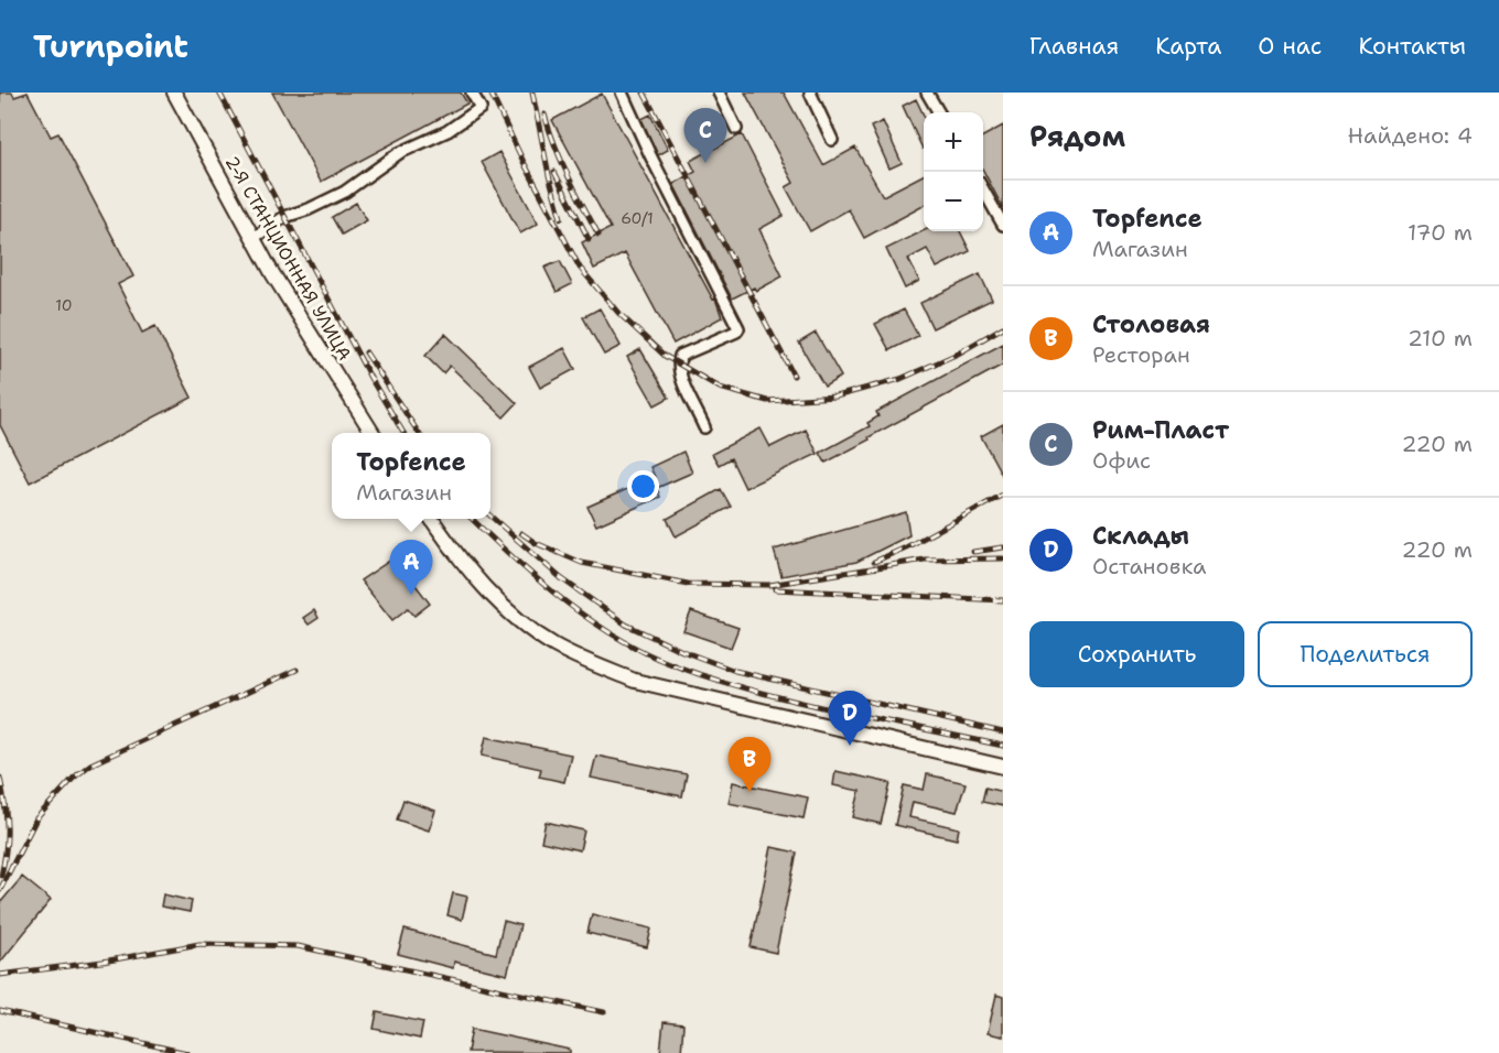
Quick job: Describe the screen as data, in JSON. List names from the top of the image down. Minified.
{"streets":{"main road":["2-Я СТАНЦИОННАЯ УЛИЦА"]},"house_numbers":["60/1","10"],"page":{"header":"Turnpoint","nav":["Главная","Карта","О нас","Контакты"],"heading":["Рядом","Найдено: 4"],"pins":["C","A","D","B"],"map_buttons":["+","−"],"list":[{"mark":"A","name":"Topfence","note":"Магазин","value":"170 m"},{"mark":"B","name":"Столовая","note":"Ресторан","value":"210 m"},{"mark":"C","name":"Рим-Пласт","note":"Офис","value":"220 m"},{"mark":"D","name":"Склады","note":"Остановка","value":"220 m"}],"popup":["Topfence","Магазин"],"buttons":["Сохранить","Поделиться"]}}
